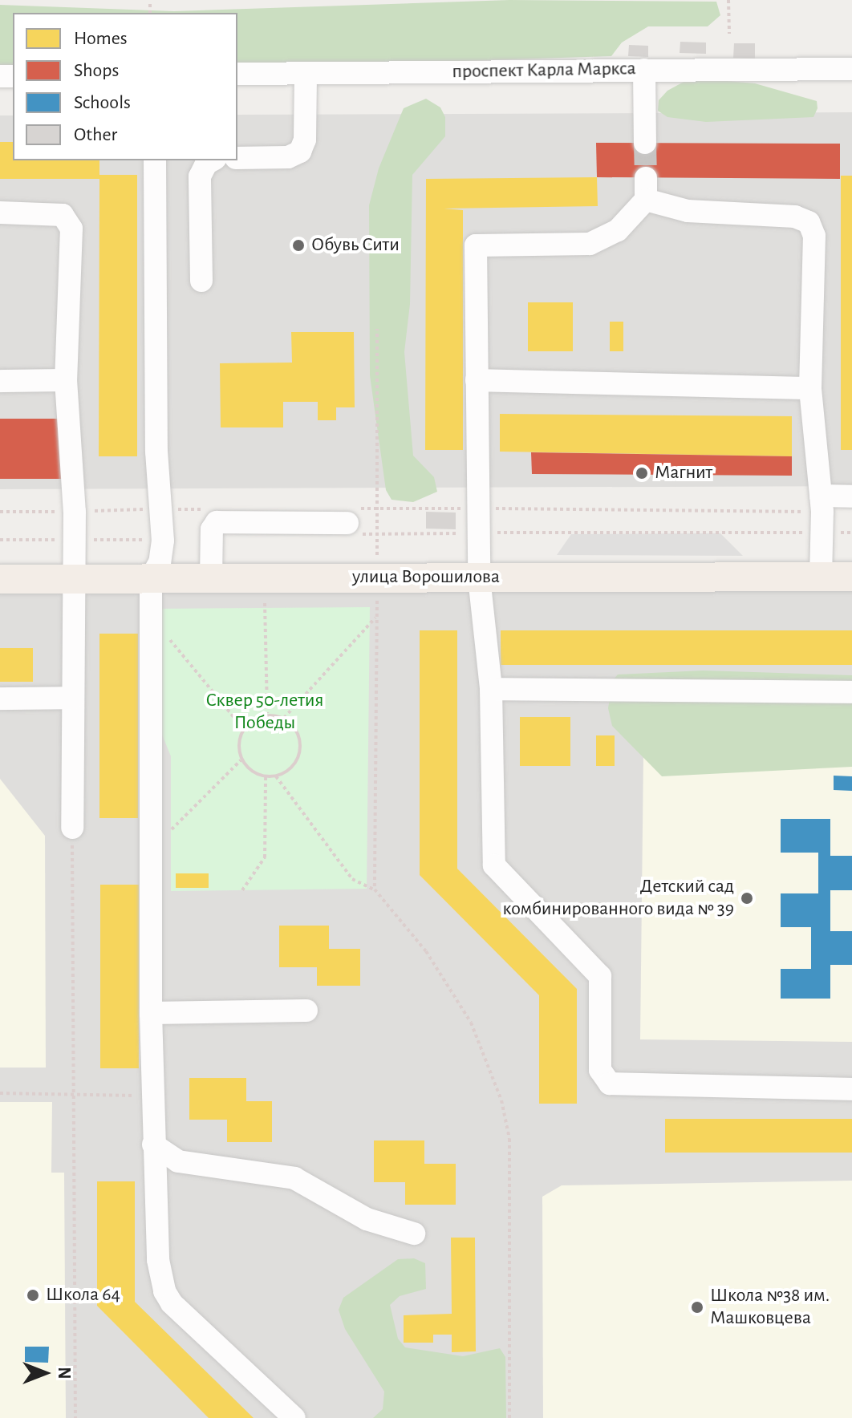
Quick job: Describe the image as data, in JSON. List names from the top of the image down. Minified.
{"streets":{"main road":["улица Ворошилова"],"street":["проспект Карла Маркса"]},"parks":["Сквер 50-летия Победы"],"places":["Обувь Сити","Магнит","Детский сад комбинированного вида № 39","Школа 64","Школа №38 им. Машковцева"],"legend":["Homes","Shops","Schools","Other"],"north":"right"}
